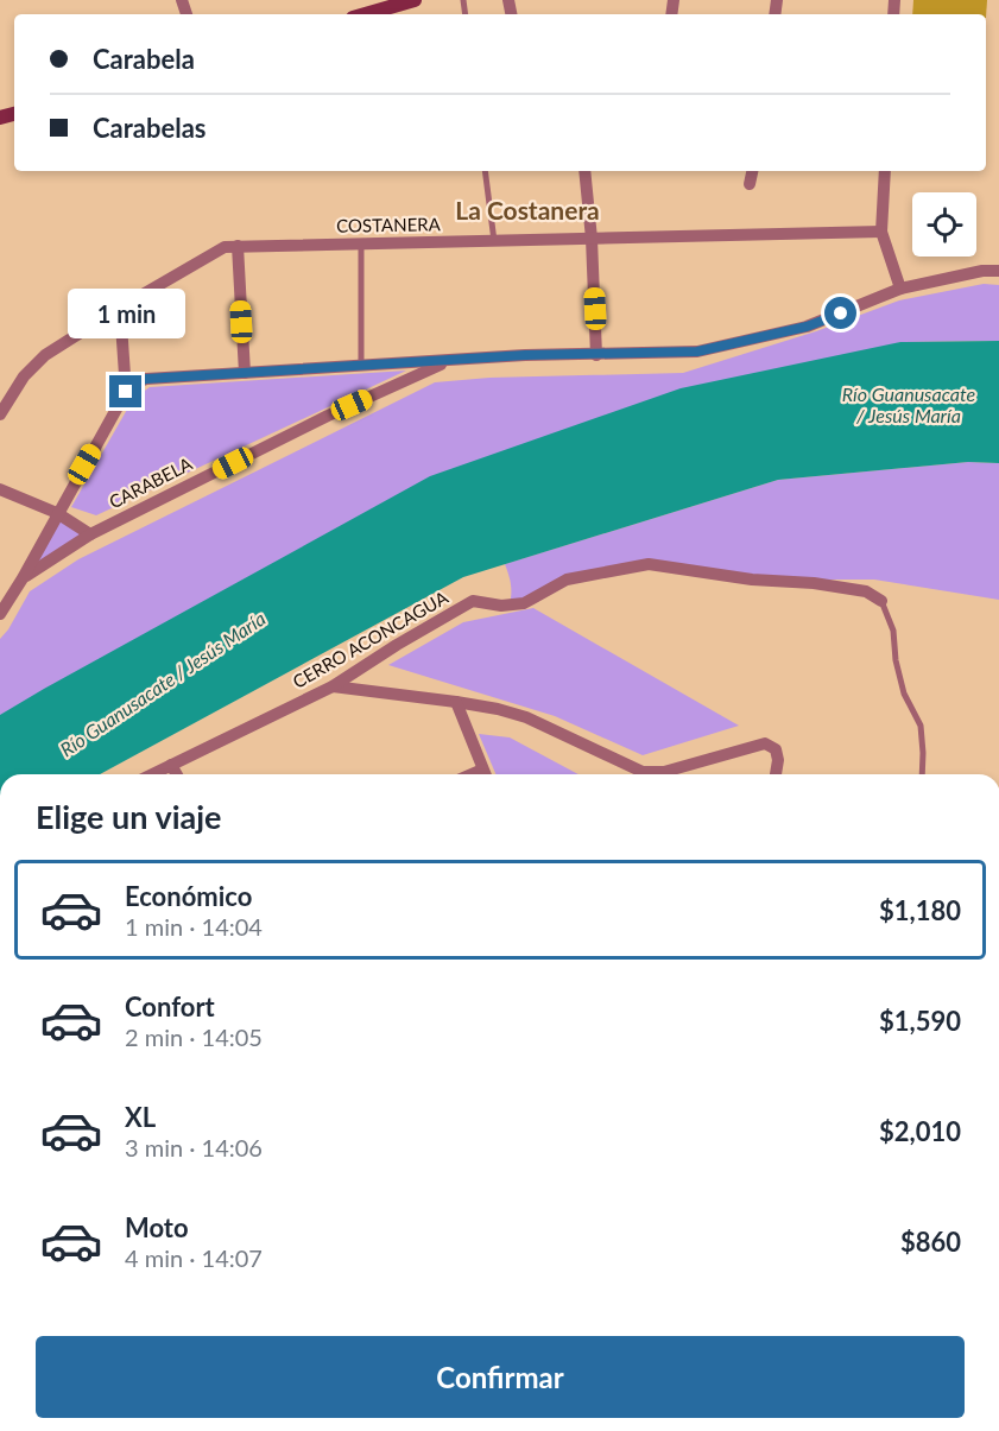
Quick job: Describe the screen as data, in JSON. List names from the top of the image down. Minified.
{"streets":{"street":["COSTANERA","CARABELA","CERRO ACONCAGUA"]},"districts":["La Costanera"],"water":["Río Guanusacate / Jesús María"],"page":{"banner":["Carabela","Carabelas"],"bubble":"1 min","heading":"Elige un viaje","list":[{"name":"Económico","note":"1 min · 14:04","value":"$1,180"},{"name":"Confort","note":"2 min · 14:05","value":"$1,590"},{"name":"XL","note":"3 min · 14:06","value":"$2,010"},{"name":"Moto","note":"4 min · 14:07","value":"$860"}],"buttons":"Confirmar"}}
